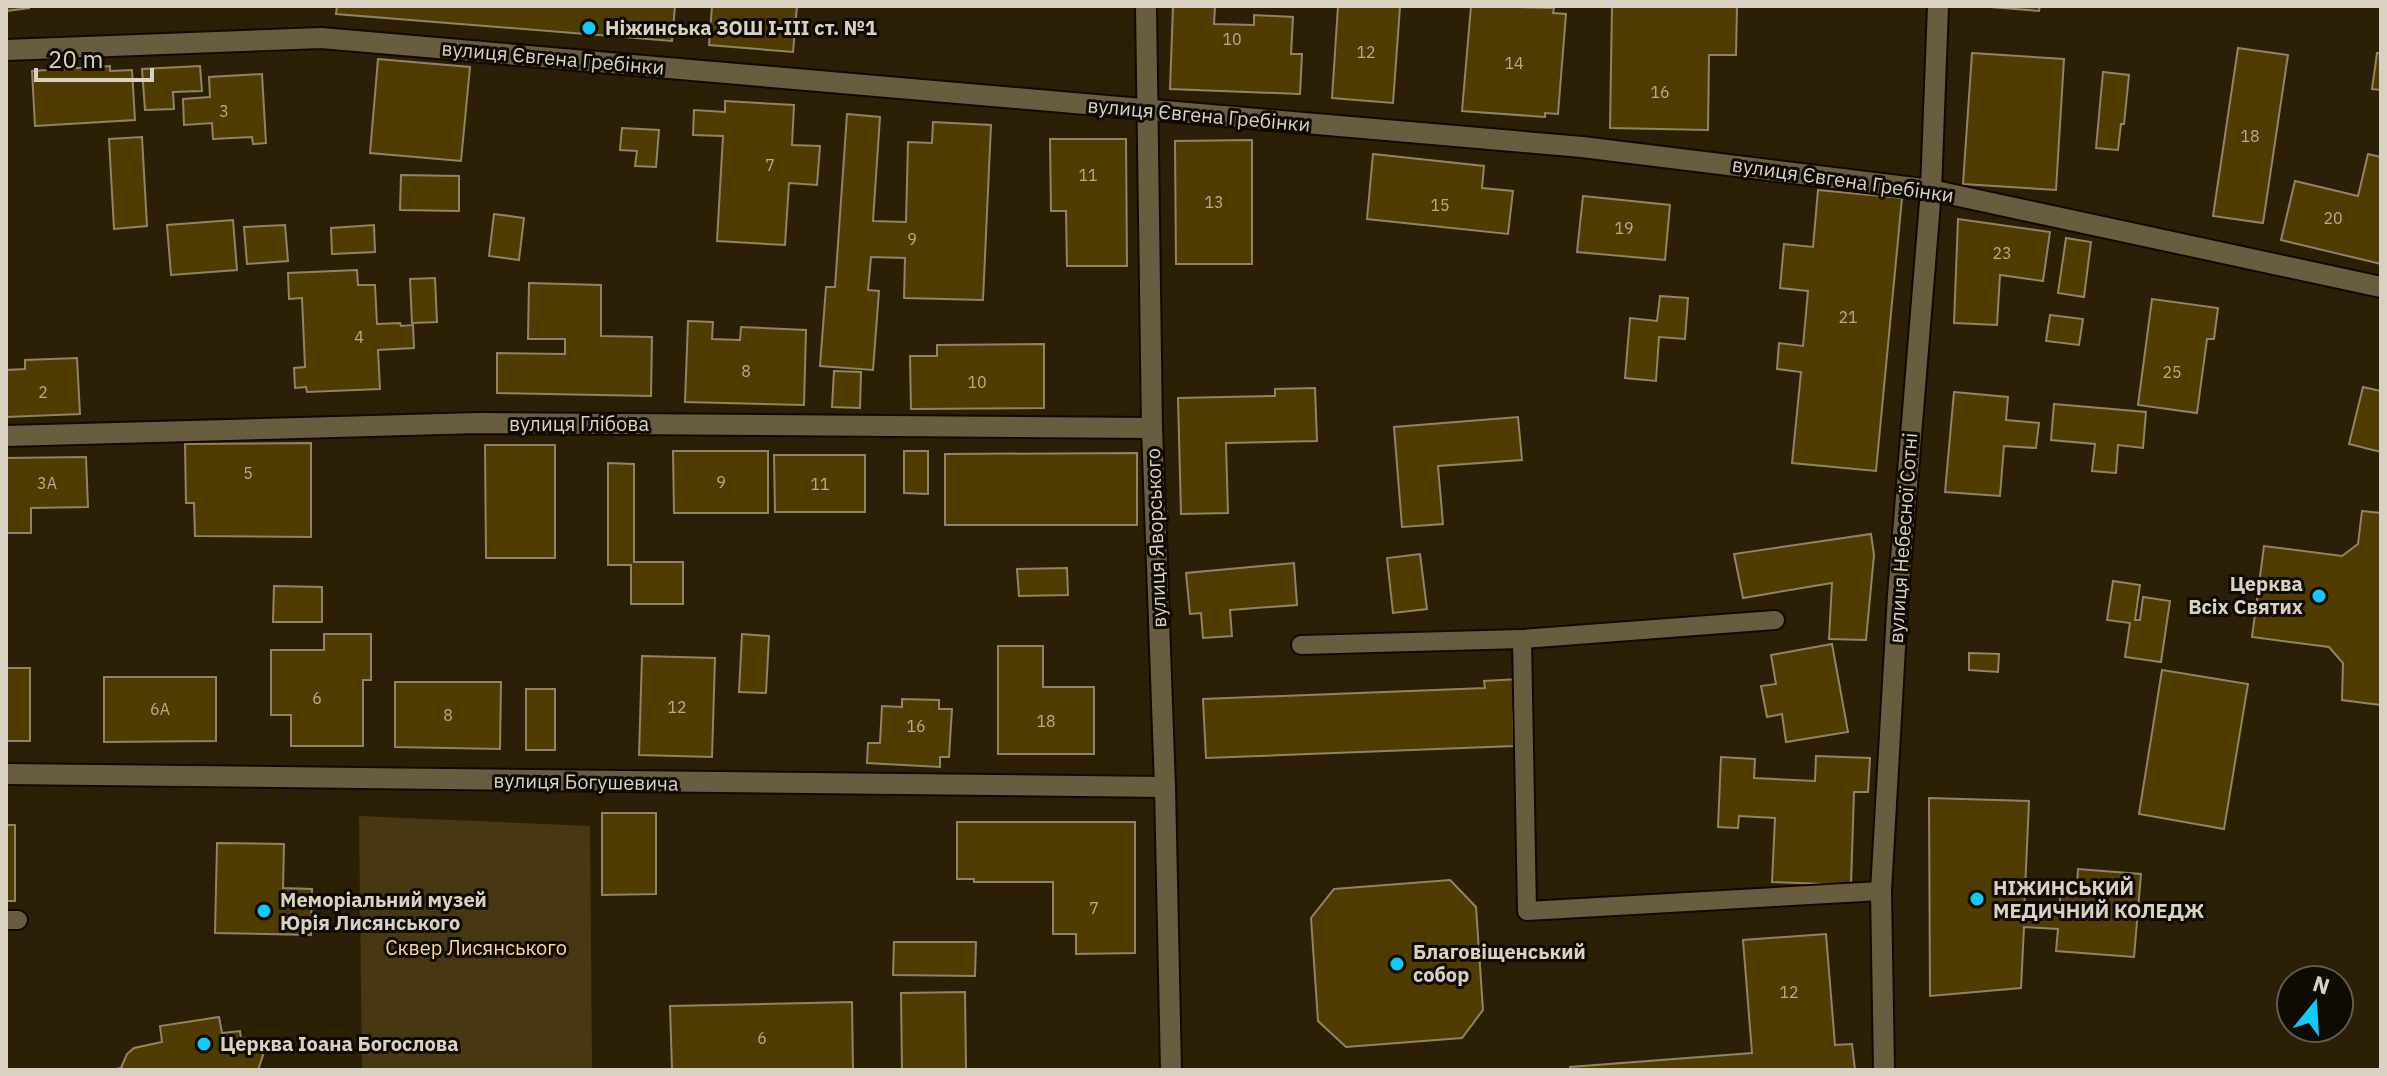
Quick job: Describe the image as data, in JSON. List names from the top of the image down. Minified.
{"streets":{"street":["вулиця Євгена Гребінки","вулиця Глібова","вулиця Яворського","вулиця Небесної Сотні","вулиця Богушевича"]},"crossings":[["вулиця Євгена Гребінки","вулиця Яворського"],["вулиця Євгена Гребінки","вулиця Небесної Сотні"],["вулиця Глібова","вулиця Яворського"],["вулиця Яворського","вулиця Богушевича"]],"parks":["Сквер Лисянського"],"places":["Ніжинська ЗОШ І-ІІІ ст. №1","Церква Всіх Святих","НІЖИНСЬКИЙ МЕДИЧНИЙ КОЛЕДЖ","Меморіальний музей Юрія Лисянського","Благовіщенський собор","Церква Іоана Богослова"],"house_numbers":["10","12","14","16","3","18","7","11","13","15","20","19","9","23","21","4","8","25","10","2","5","9","3А","11","6","12","6А","8","18","16","7","12","6"],"scale_bar":"20 m","north":"top"}
